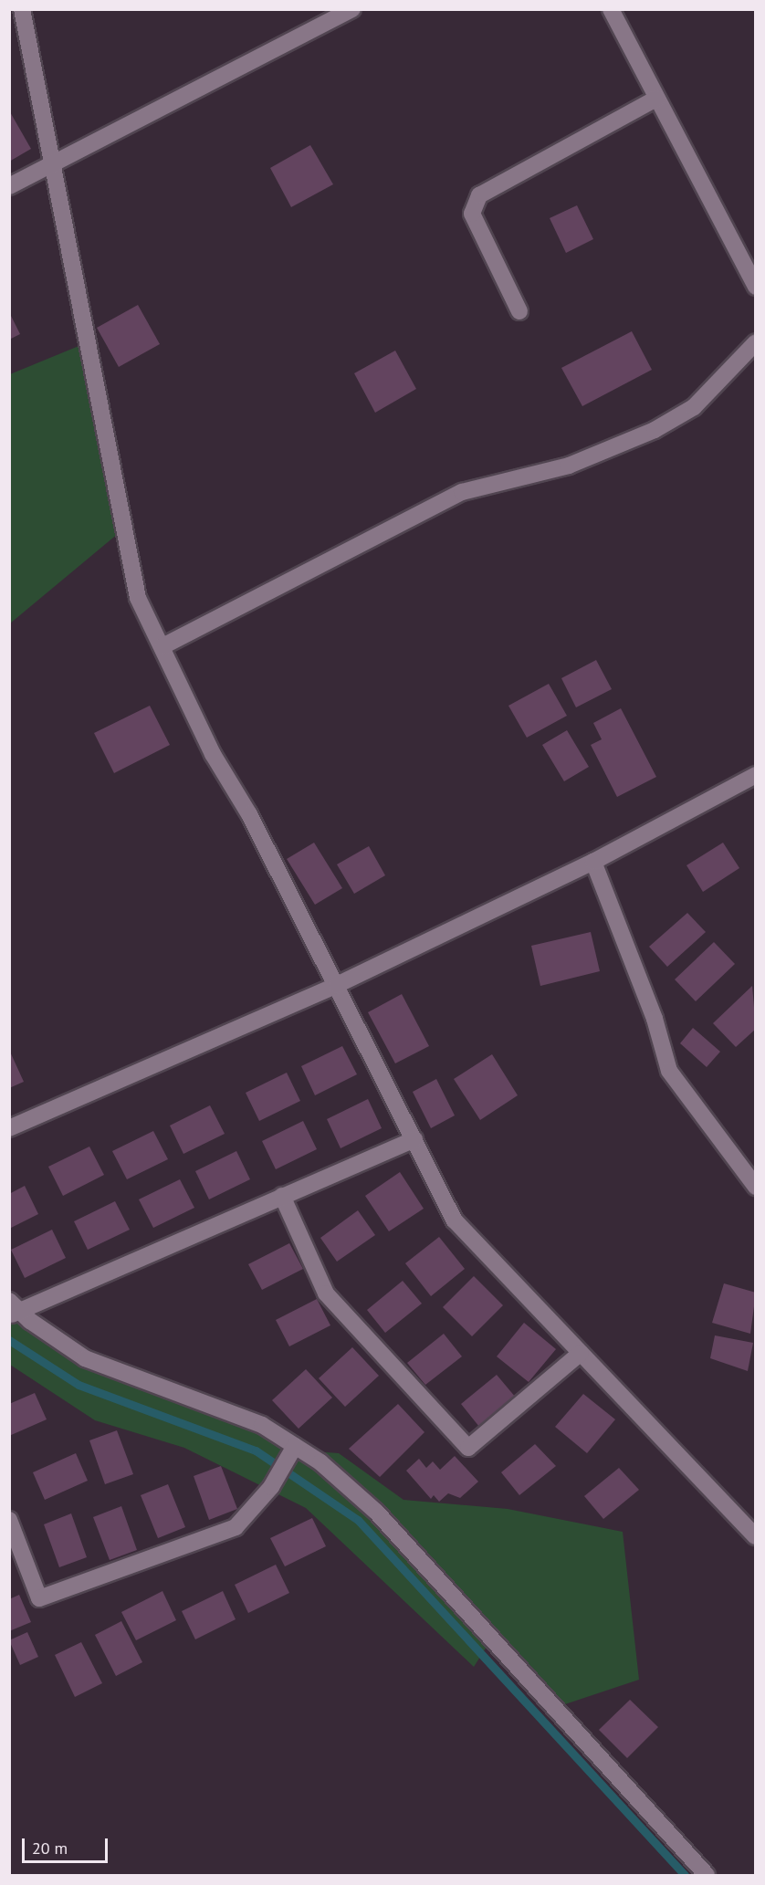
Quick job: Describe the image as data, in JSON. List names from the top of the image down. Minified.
{"scale_bar":"20 m"}
